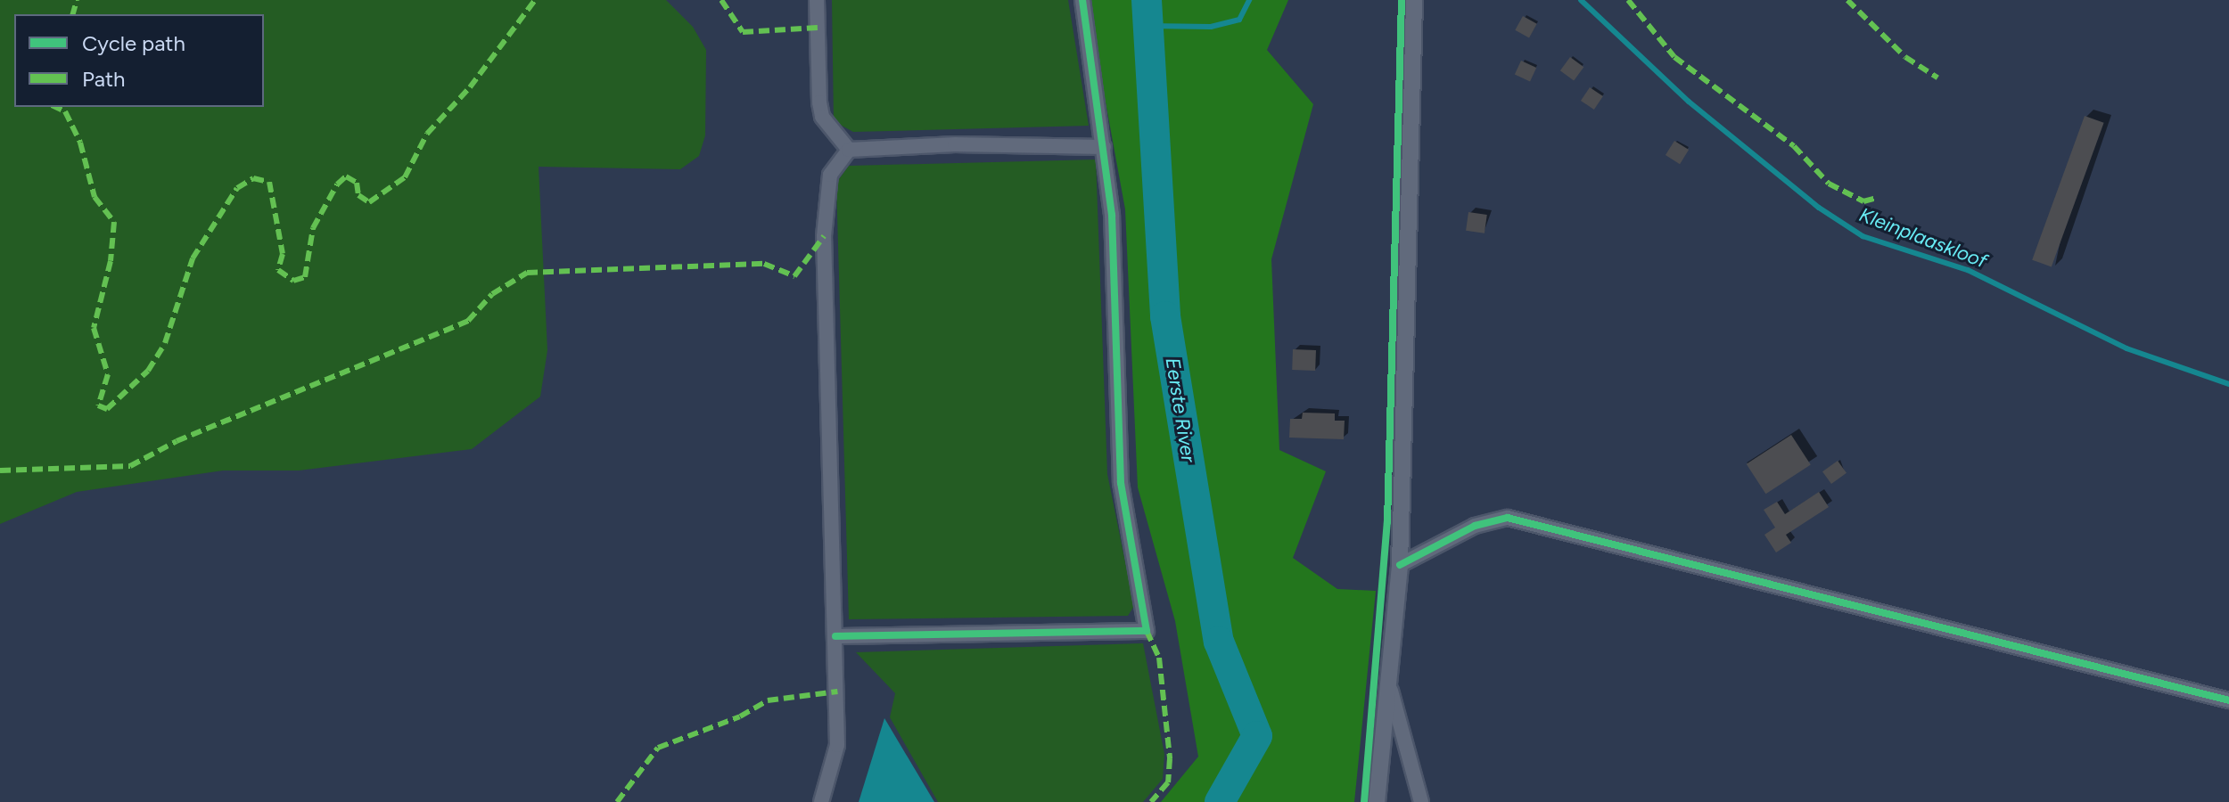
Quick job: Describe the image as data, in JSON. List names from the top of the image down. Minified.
{"water":["Kleinplaaskloof","Eerste River"],"legend":["Cycle path","Path"]}
